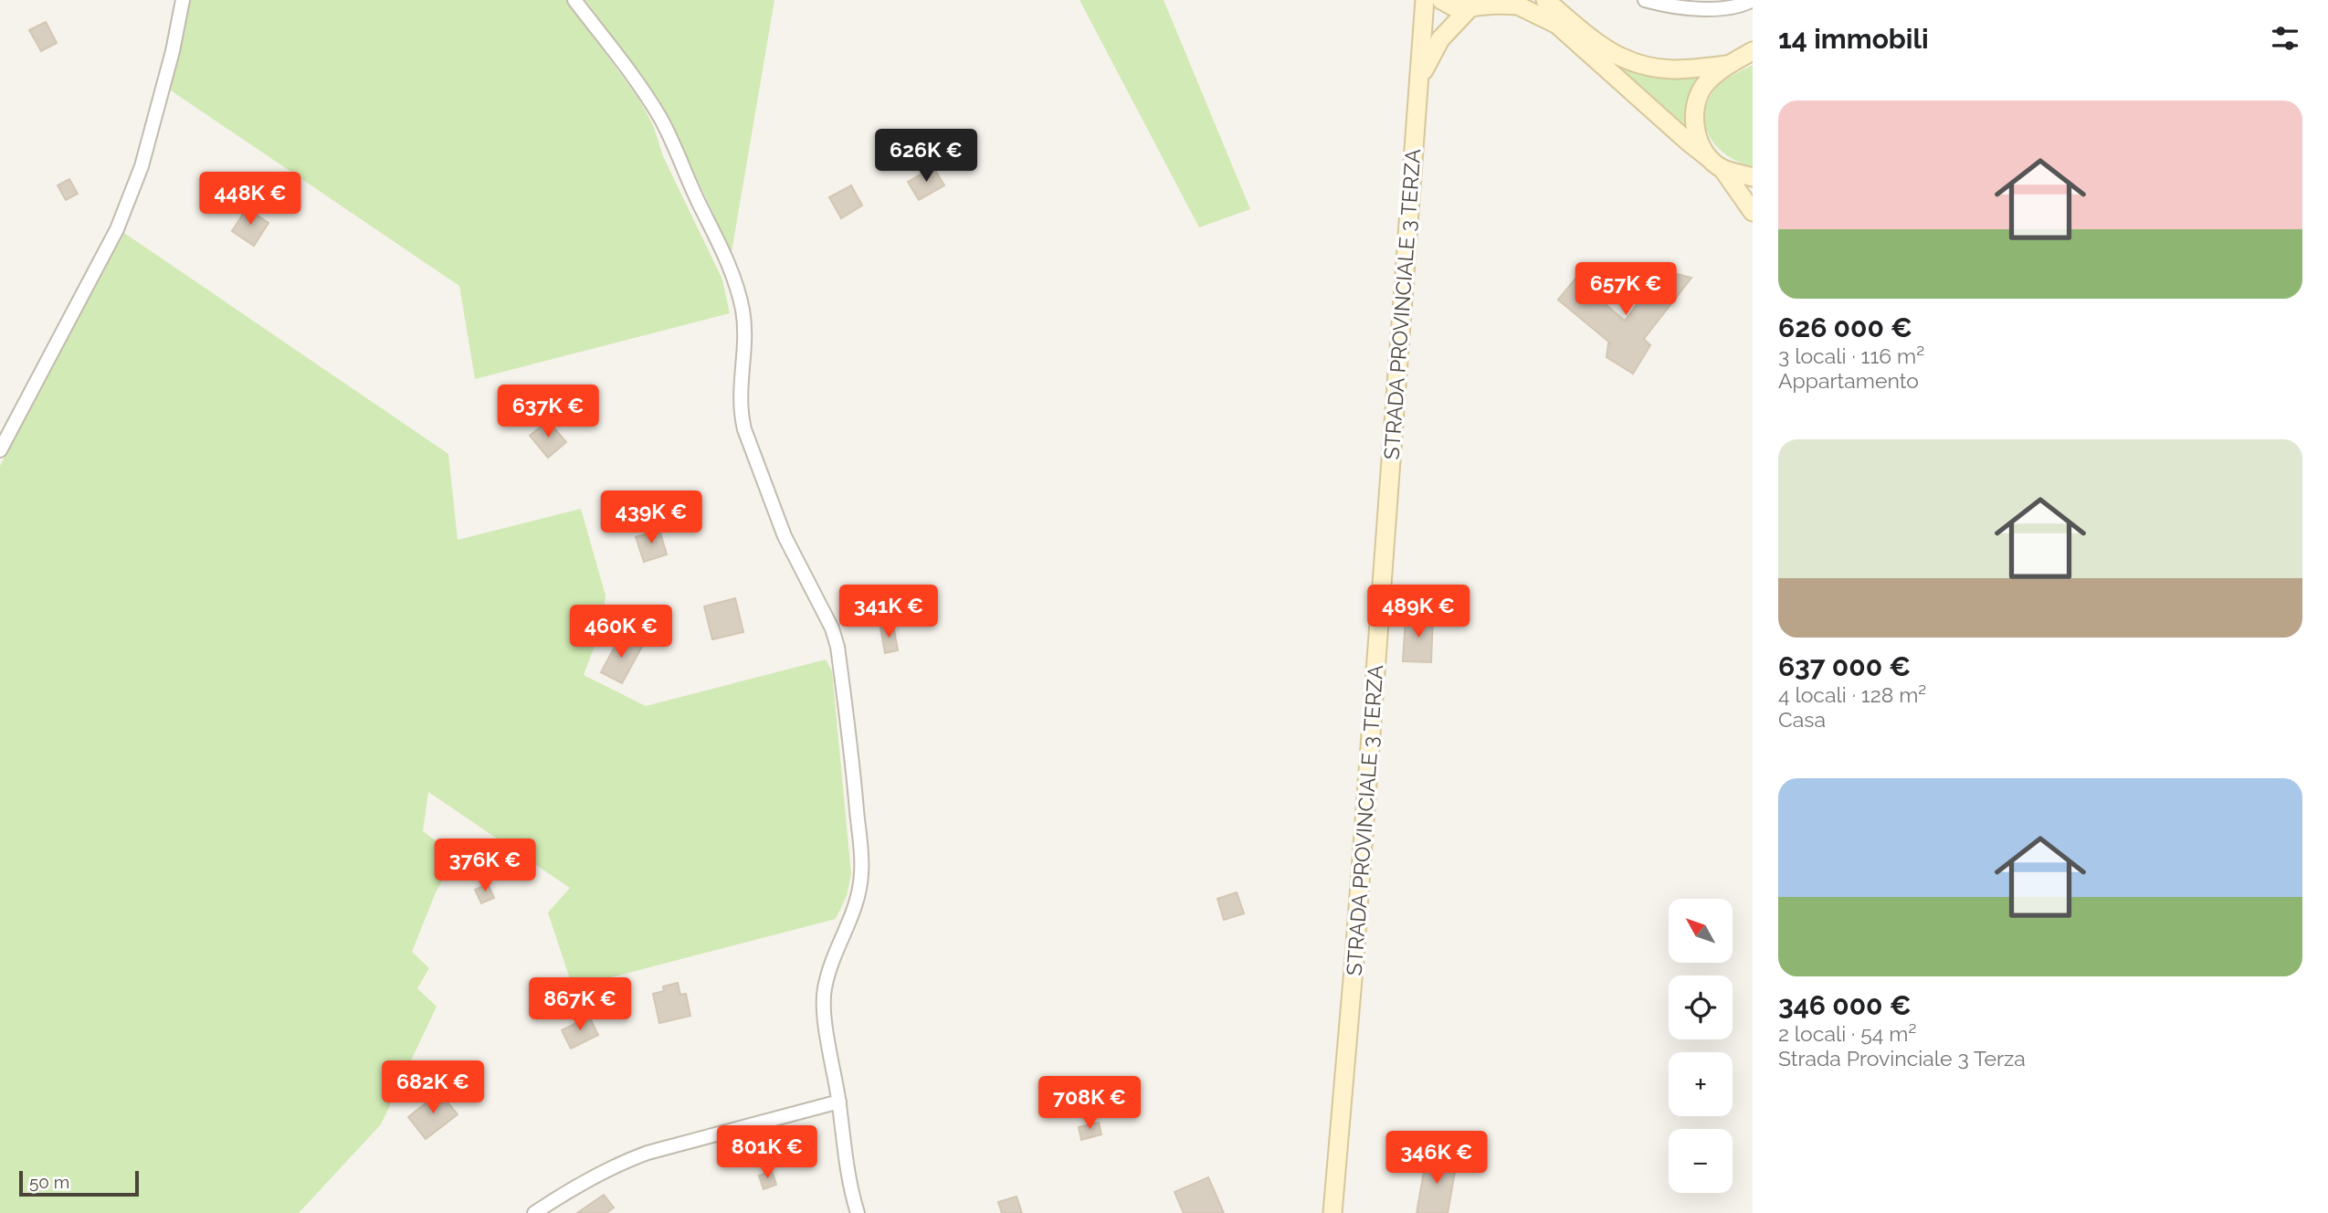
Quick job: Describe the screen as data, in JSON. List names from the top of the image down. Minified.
{"streets":{"street":["STRADA PROVINCIALE 3 TERZA"]},"scale_bar":"50 m","north":"top left","page":{"heading":"14 immobili","list":[{"name":"626 000 €","note":"3 locali · 116 m² · Appartamento"},{"name":"637 000 €","note":"4 locali · 128 m² · Casa"},{"name":"346 000 €","note":"2 locali · 54 m² · Strada Provinciale 3 Terza"}],"price":["626K €","448K €","657K €","637K €","439K €","341K €","489K €","460K €","376K €","867K €","682K €","708K €","801K €","346K €"],"map_buttons":["+","−"],"scale":"50 m"}}
